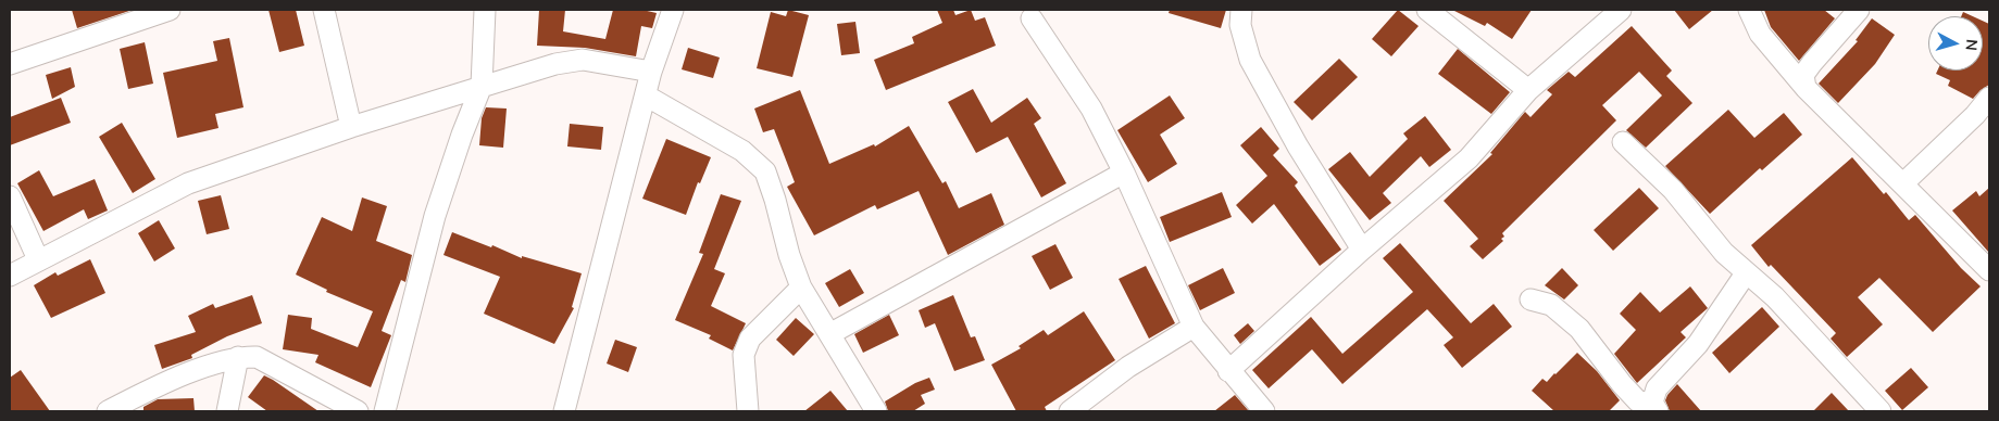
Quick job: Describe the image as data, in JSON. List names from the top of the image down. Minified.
{"north":"right"}
